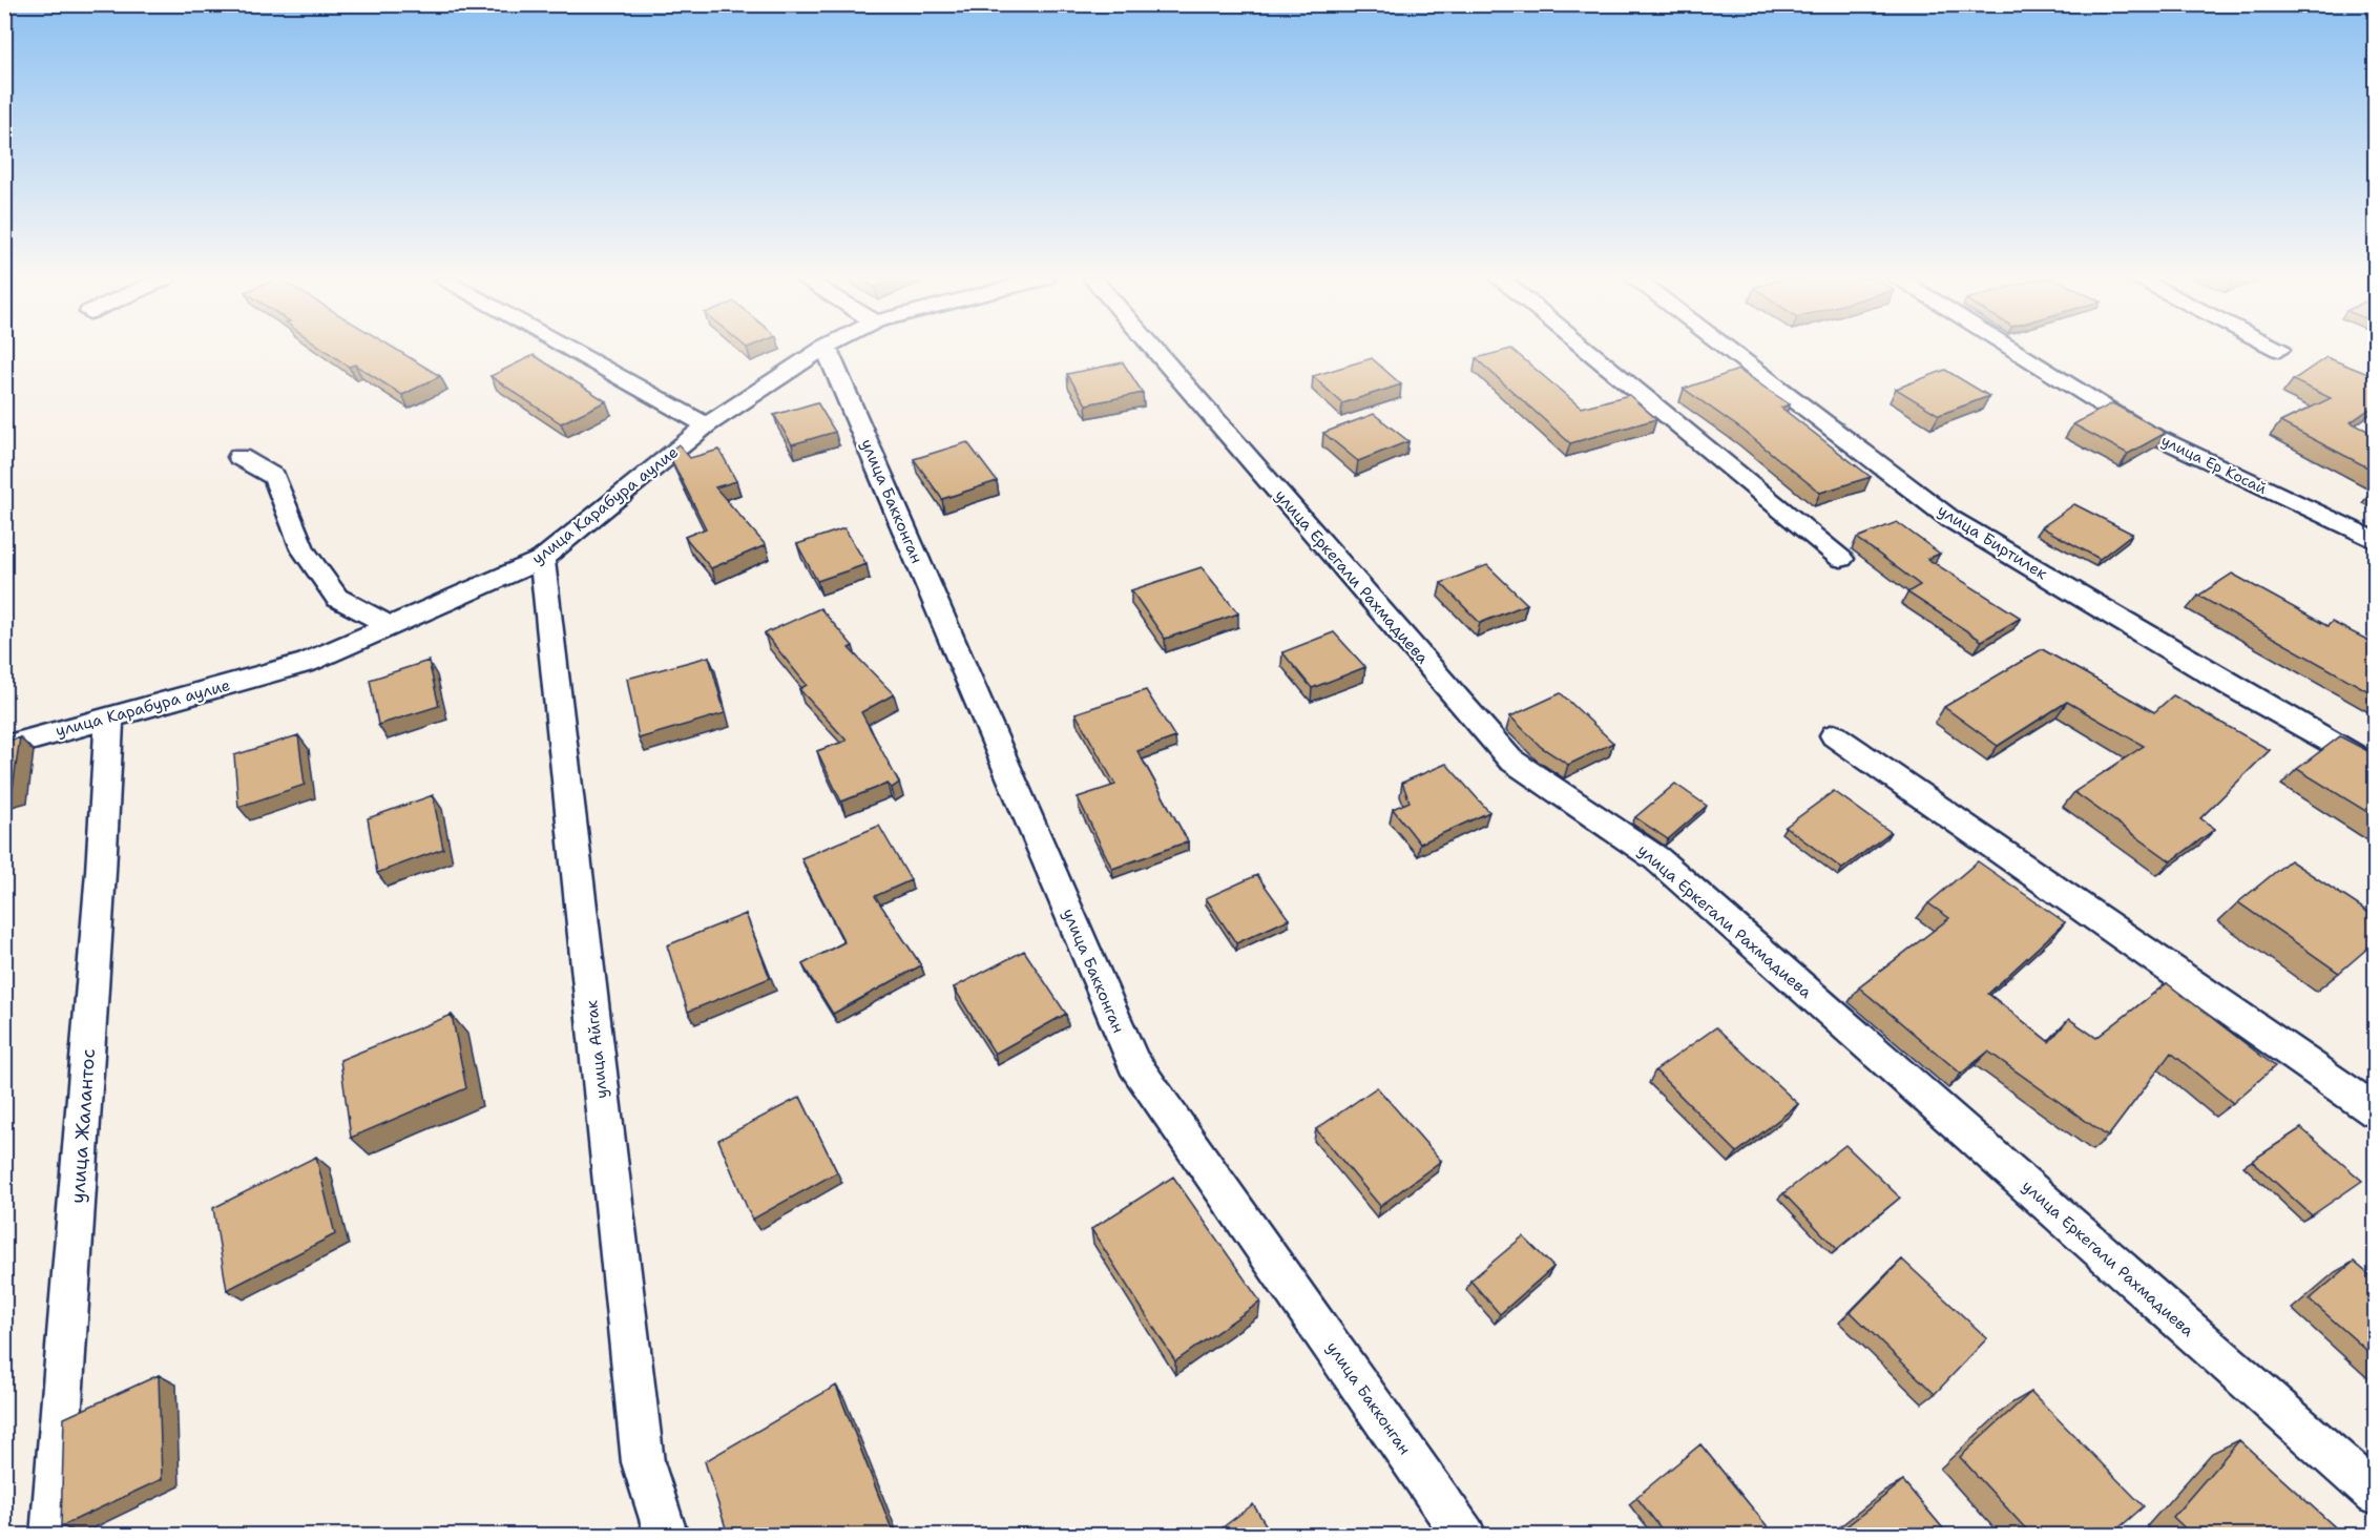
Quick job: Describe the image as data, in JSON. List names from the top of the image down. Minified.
{"streets":{"street":["улица Ер Косай","улица Бакконган","улица Карабура аулие","улица Биртилек","улица Еркегали Рахмадиева","улица Айгак","улица Жалантос"]},"crossings":[["улица Карабура аулие","улица Айгак"],["улица Карабура аулие","улица Жалантос"]]}
